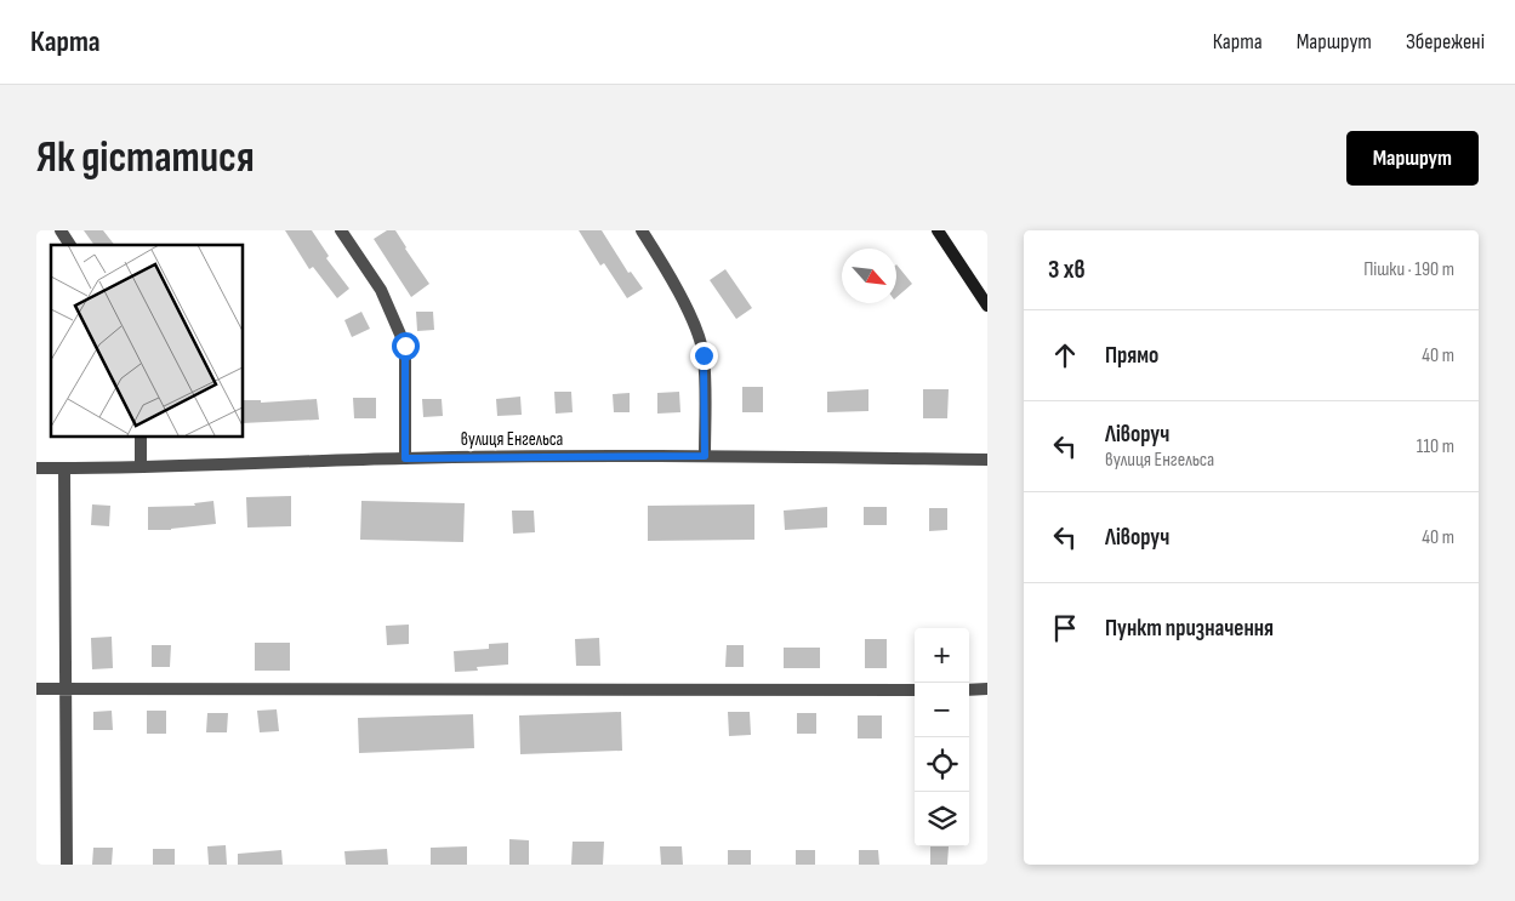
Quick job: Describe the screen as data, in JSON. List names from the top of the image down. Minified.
{"streets":{"street":["вулиця Енгельса"]},"north":"bottom right","page":{"header":"Карта","nav":["Карта","Маршрут","Збережені"],"buttons":"Маршрут","title":"Як дістатися","heading":["3 хв","Пішки · 190 m"],"list":[["Прямо","40 m"],["Ліворуч","вулиця Енгельса","110 m"],["Ліворуч","40 m"],"Пункт призначення"],"map_buttons":["+","−"]}}
